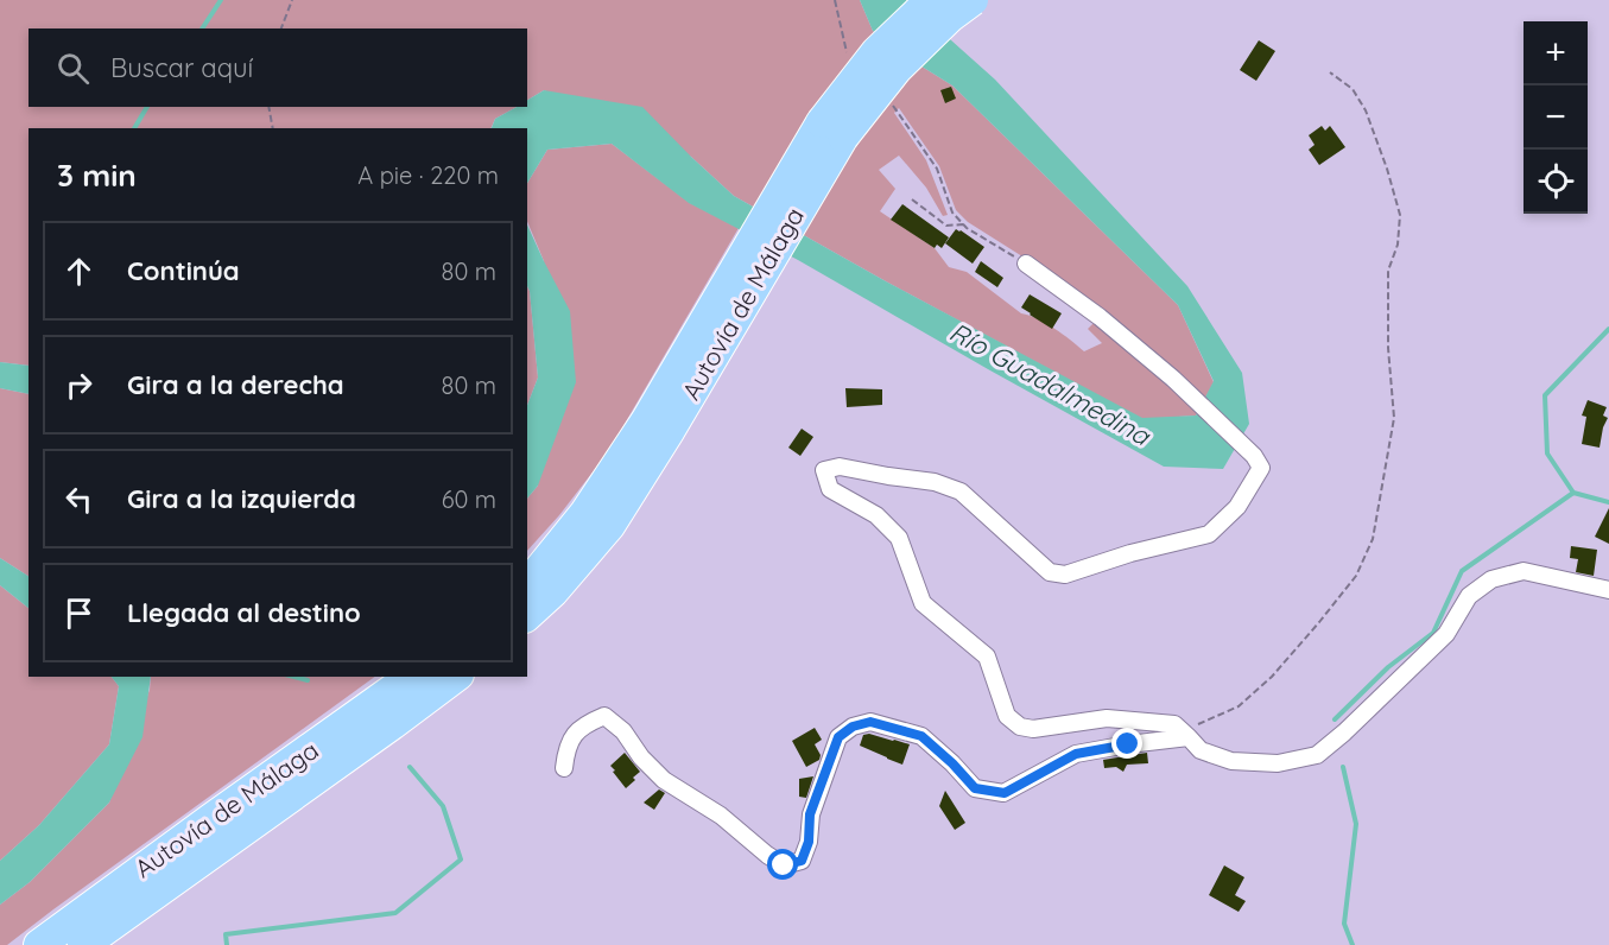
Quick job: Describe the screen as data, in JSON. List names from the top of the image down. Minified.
{"streets":{"highway":["Autovía de Málaga"]},"water":["Río Guadalmedina"],"page":{"map_buttons":["+","−"],"search":"Buscar aquí","heading":["3 min","A pie · 220 m"],"list":[["Continúa","80 m"],["Gira a la derecha","80 m"],["Gira a la izquierda","60 m"],"Llegada al destino"]}}
